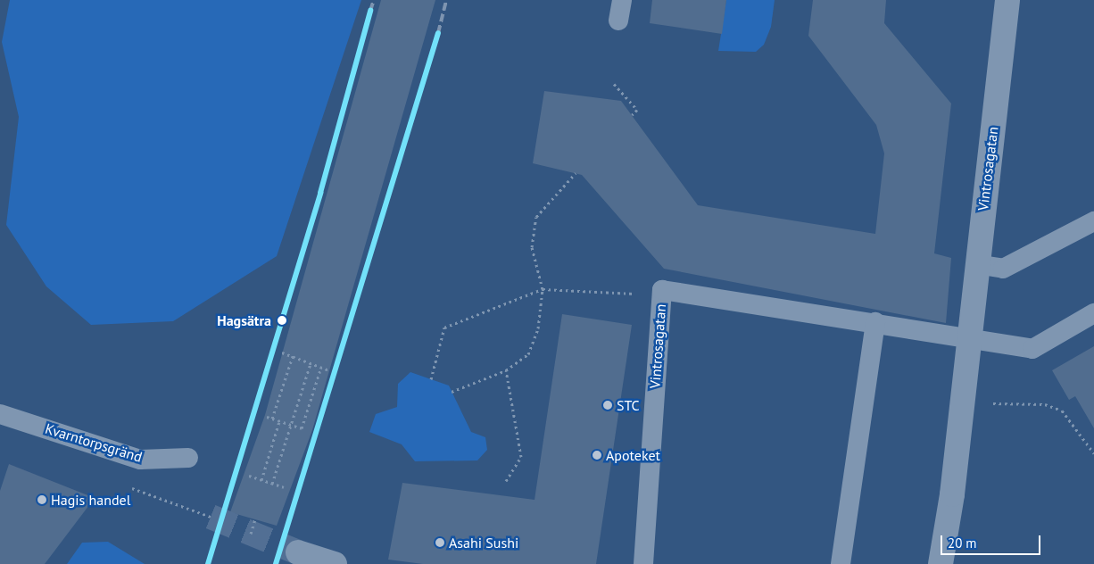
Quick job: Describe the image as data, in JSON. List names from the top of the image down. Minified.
{"streets":{"street":["Vintrosagatan"],"lane":["Kvarntorpsgränd"]},"places":["Hagsätra","STC","Apoteket","Hagis handel","Asahi Sushi"],"scale_bar":"20 m"}
